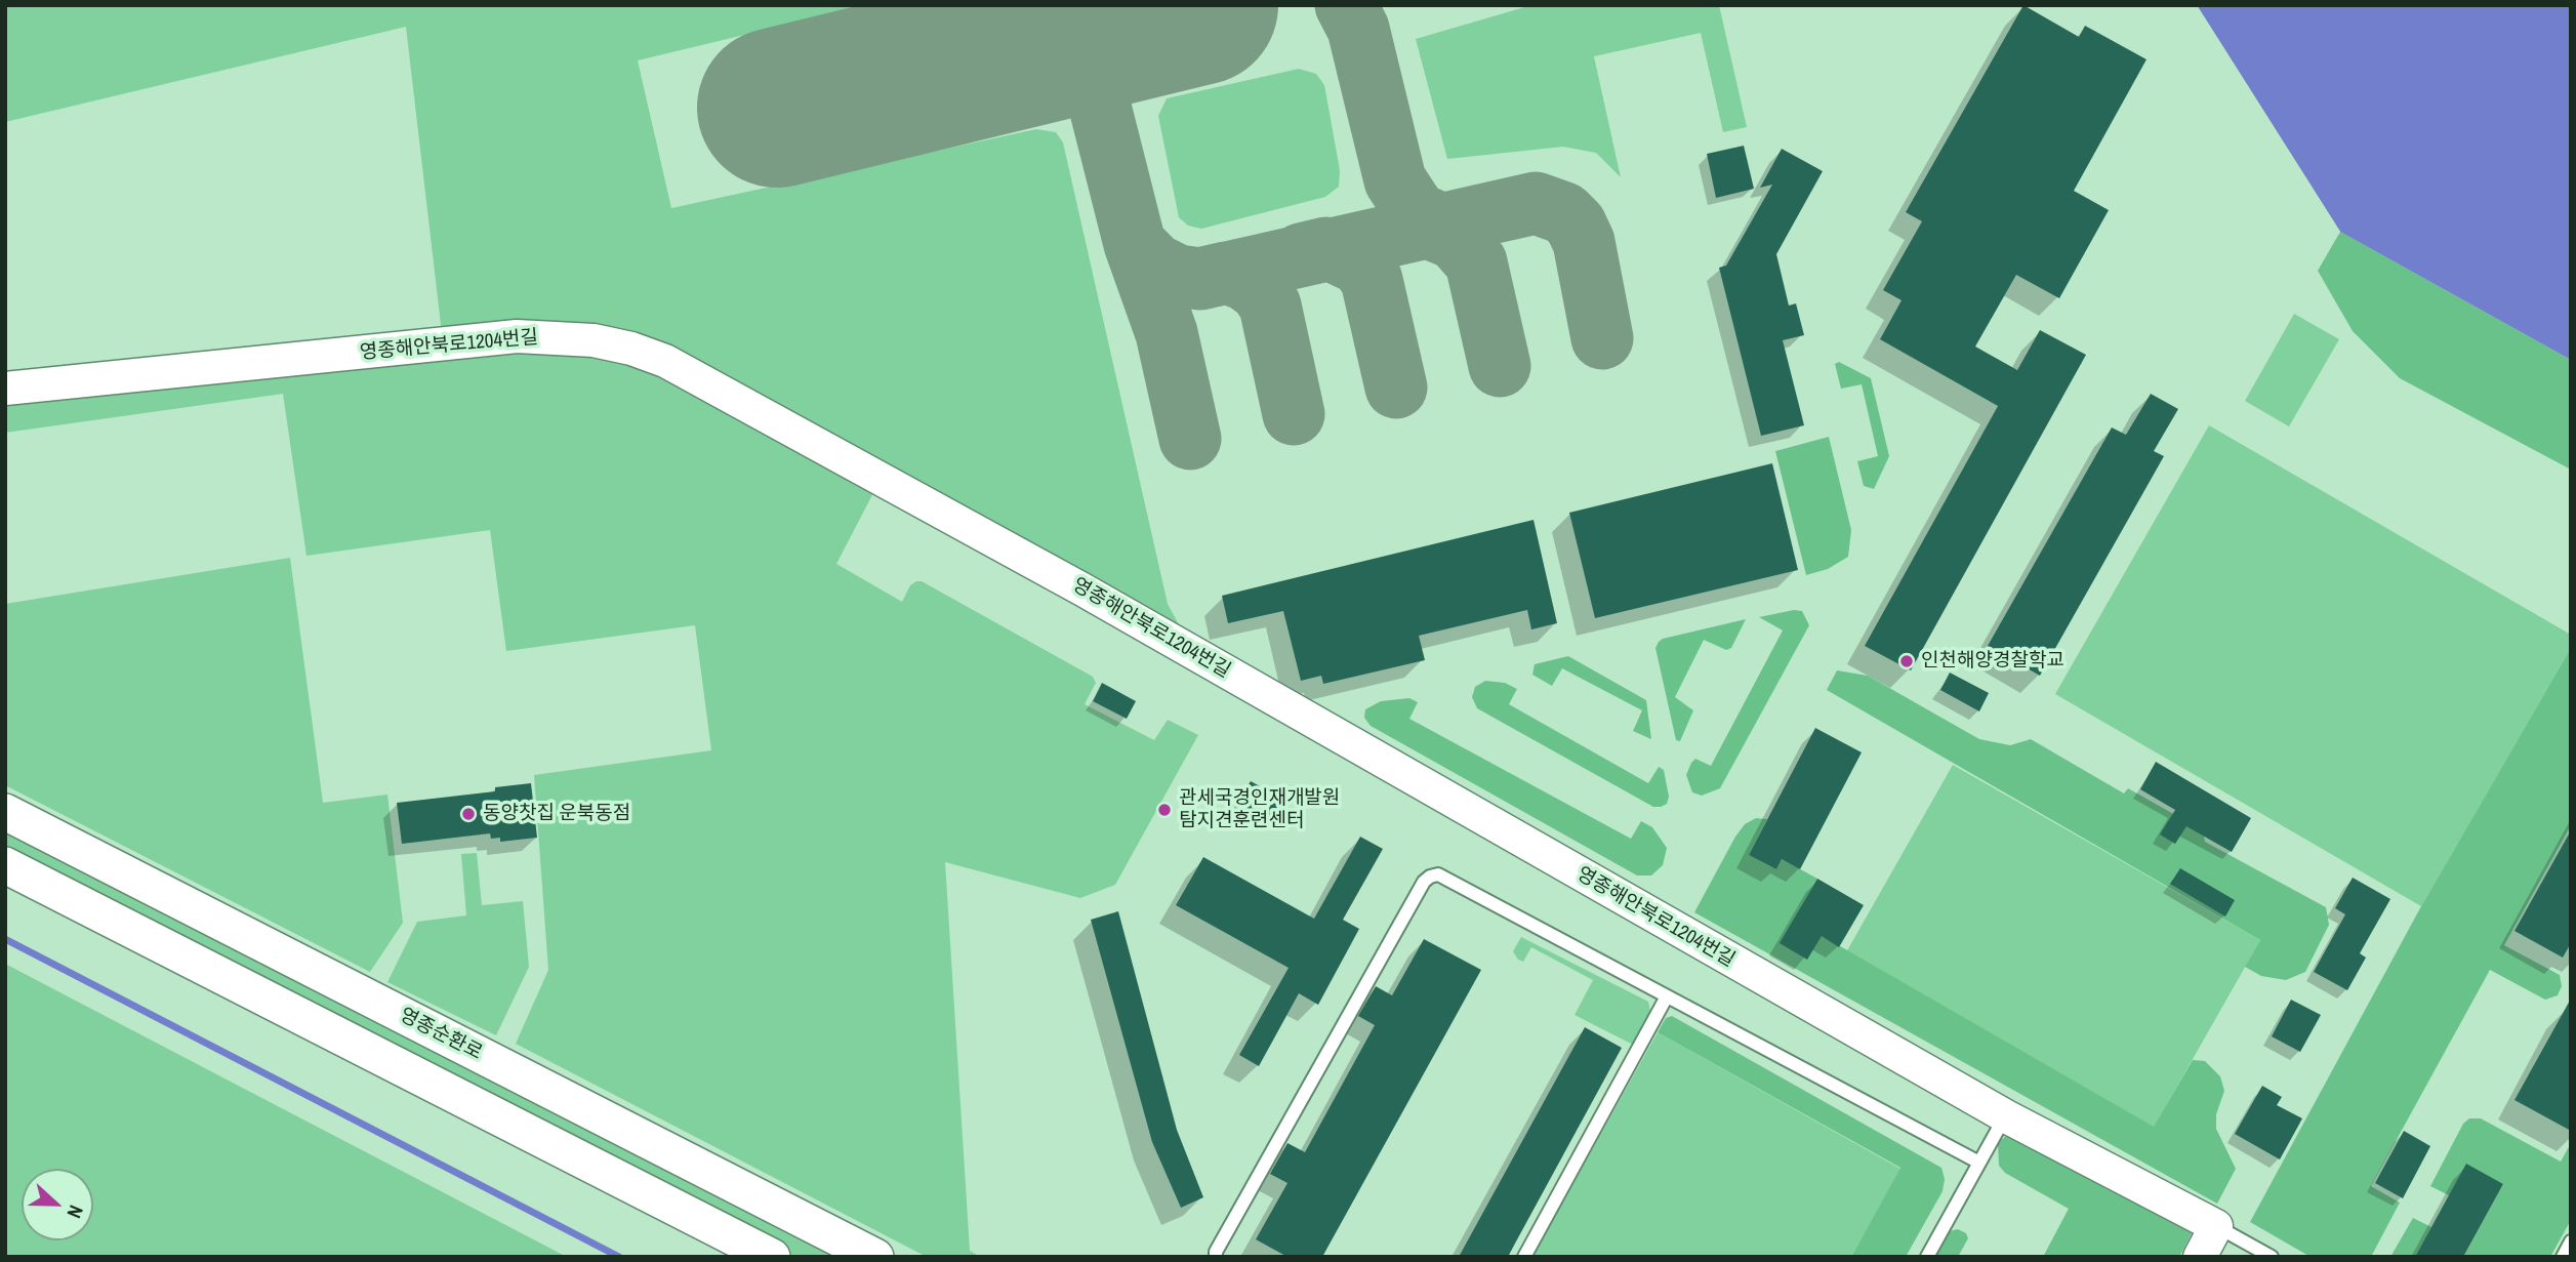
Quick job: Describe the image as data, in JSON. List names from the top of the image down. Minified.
{"streets":{"main road":["영종순환로"],"street":["영종해안북로1204번길"]},"places":["인천해양경찰학교","관세국경인재개발원 탐지견훈련센터","동양찻집 운북동점"],"north":"right"}
